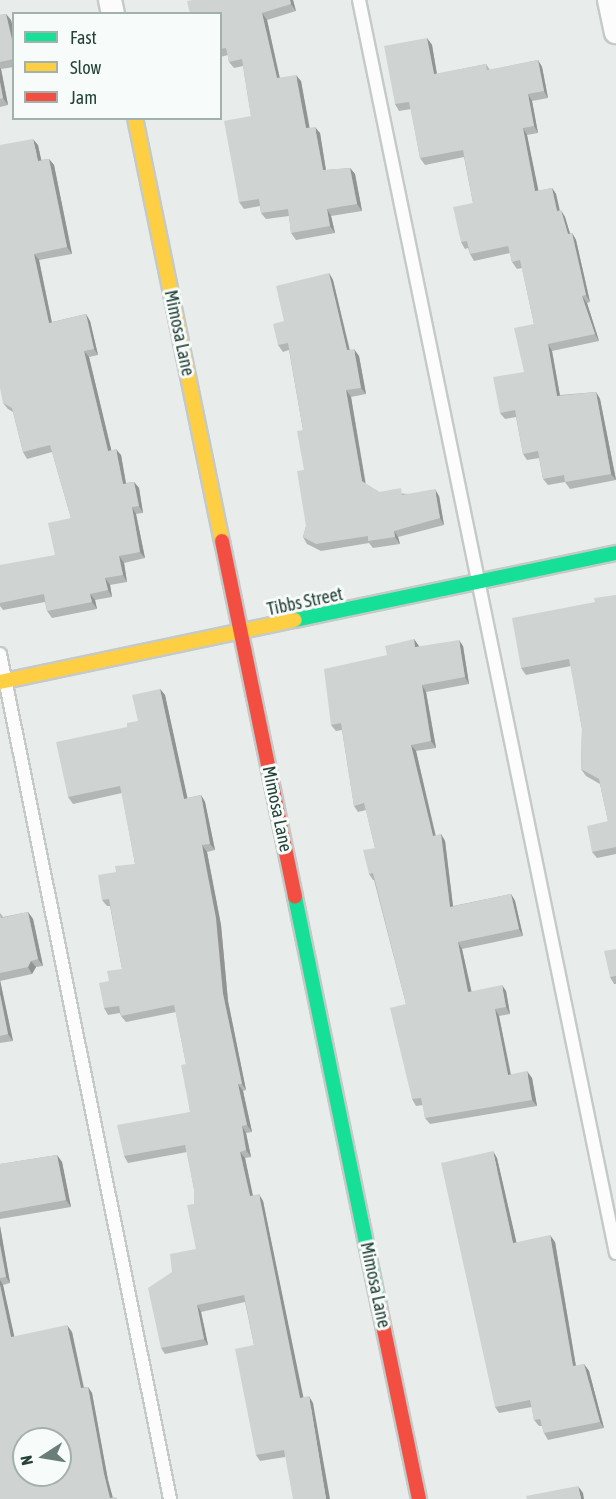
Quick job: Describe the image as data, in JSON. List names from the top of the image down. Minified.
{"streets":{"street":["Mimosa Lane","Tibbs Street"]},"crossings":[["Mimosa Lane","Tibbs Street"]],"legend":["Fast","Slow","Jam"],"north":"left"}
